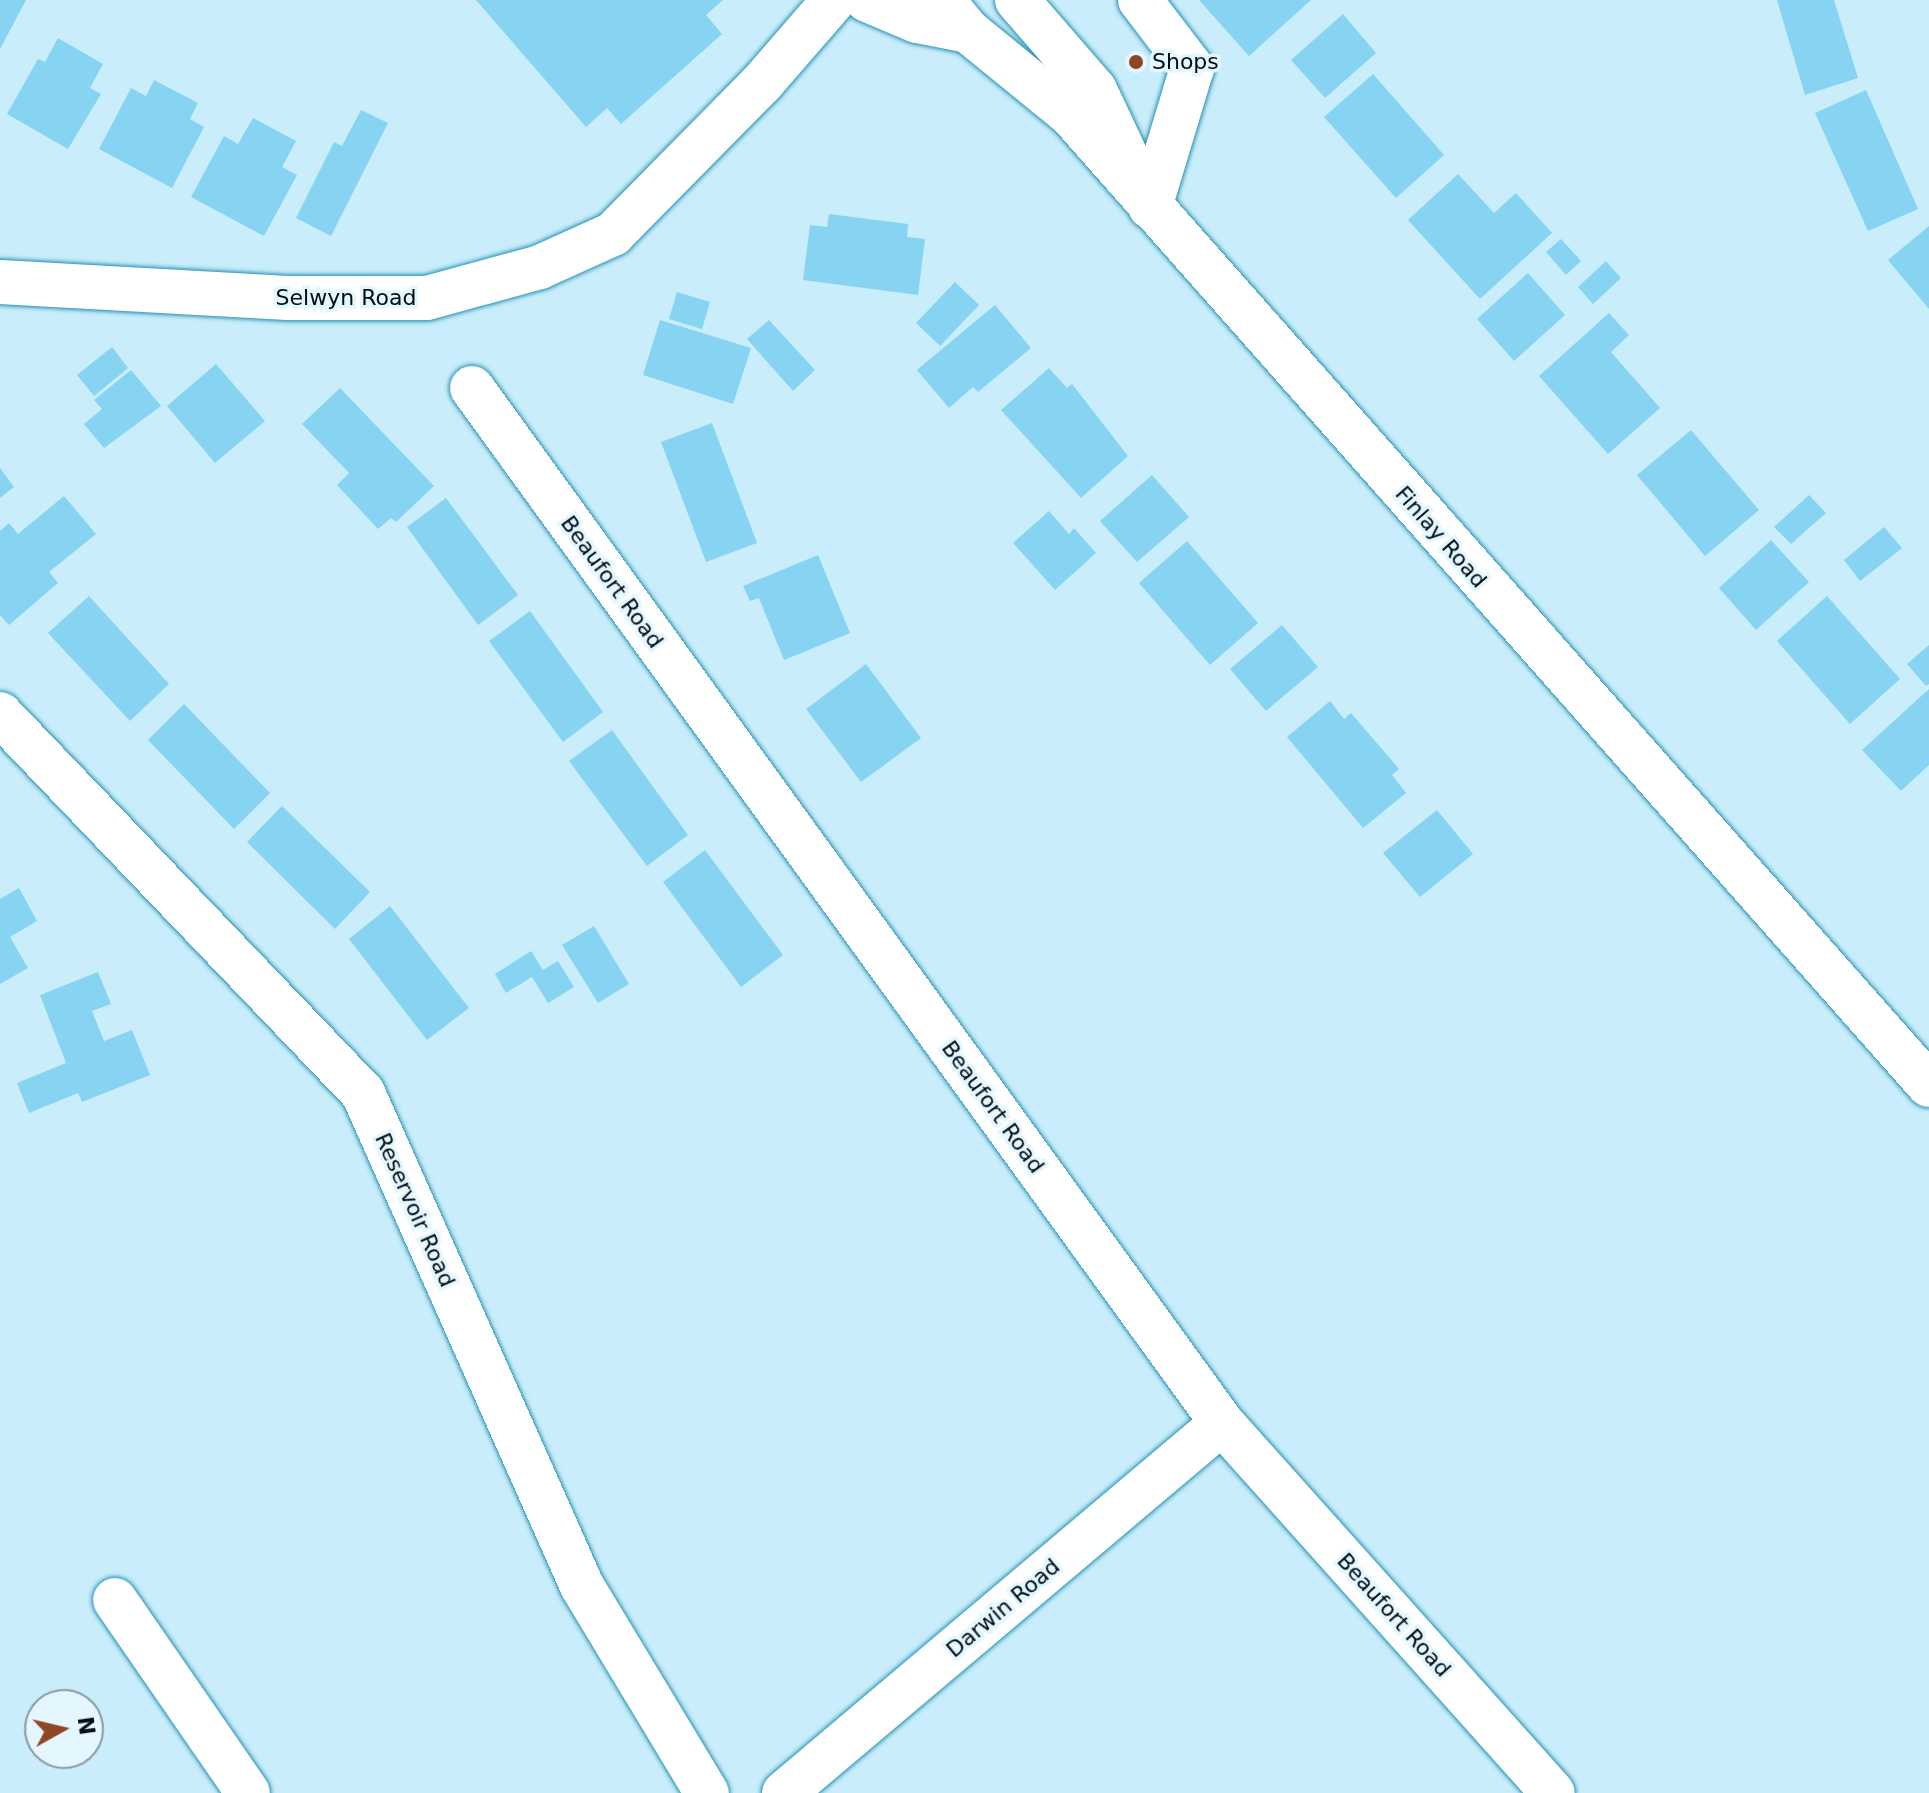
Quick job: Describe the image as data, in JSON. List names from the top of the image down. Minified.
{"streets":{"main road":["Selwyn Road","Finlay Road","Beaufort Road","Reservoir Road","Darwin Road"]},"crossings":[["Beaufort Road","Darwin Road"]],"places":["Shops"],"north":"right"}
